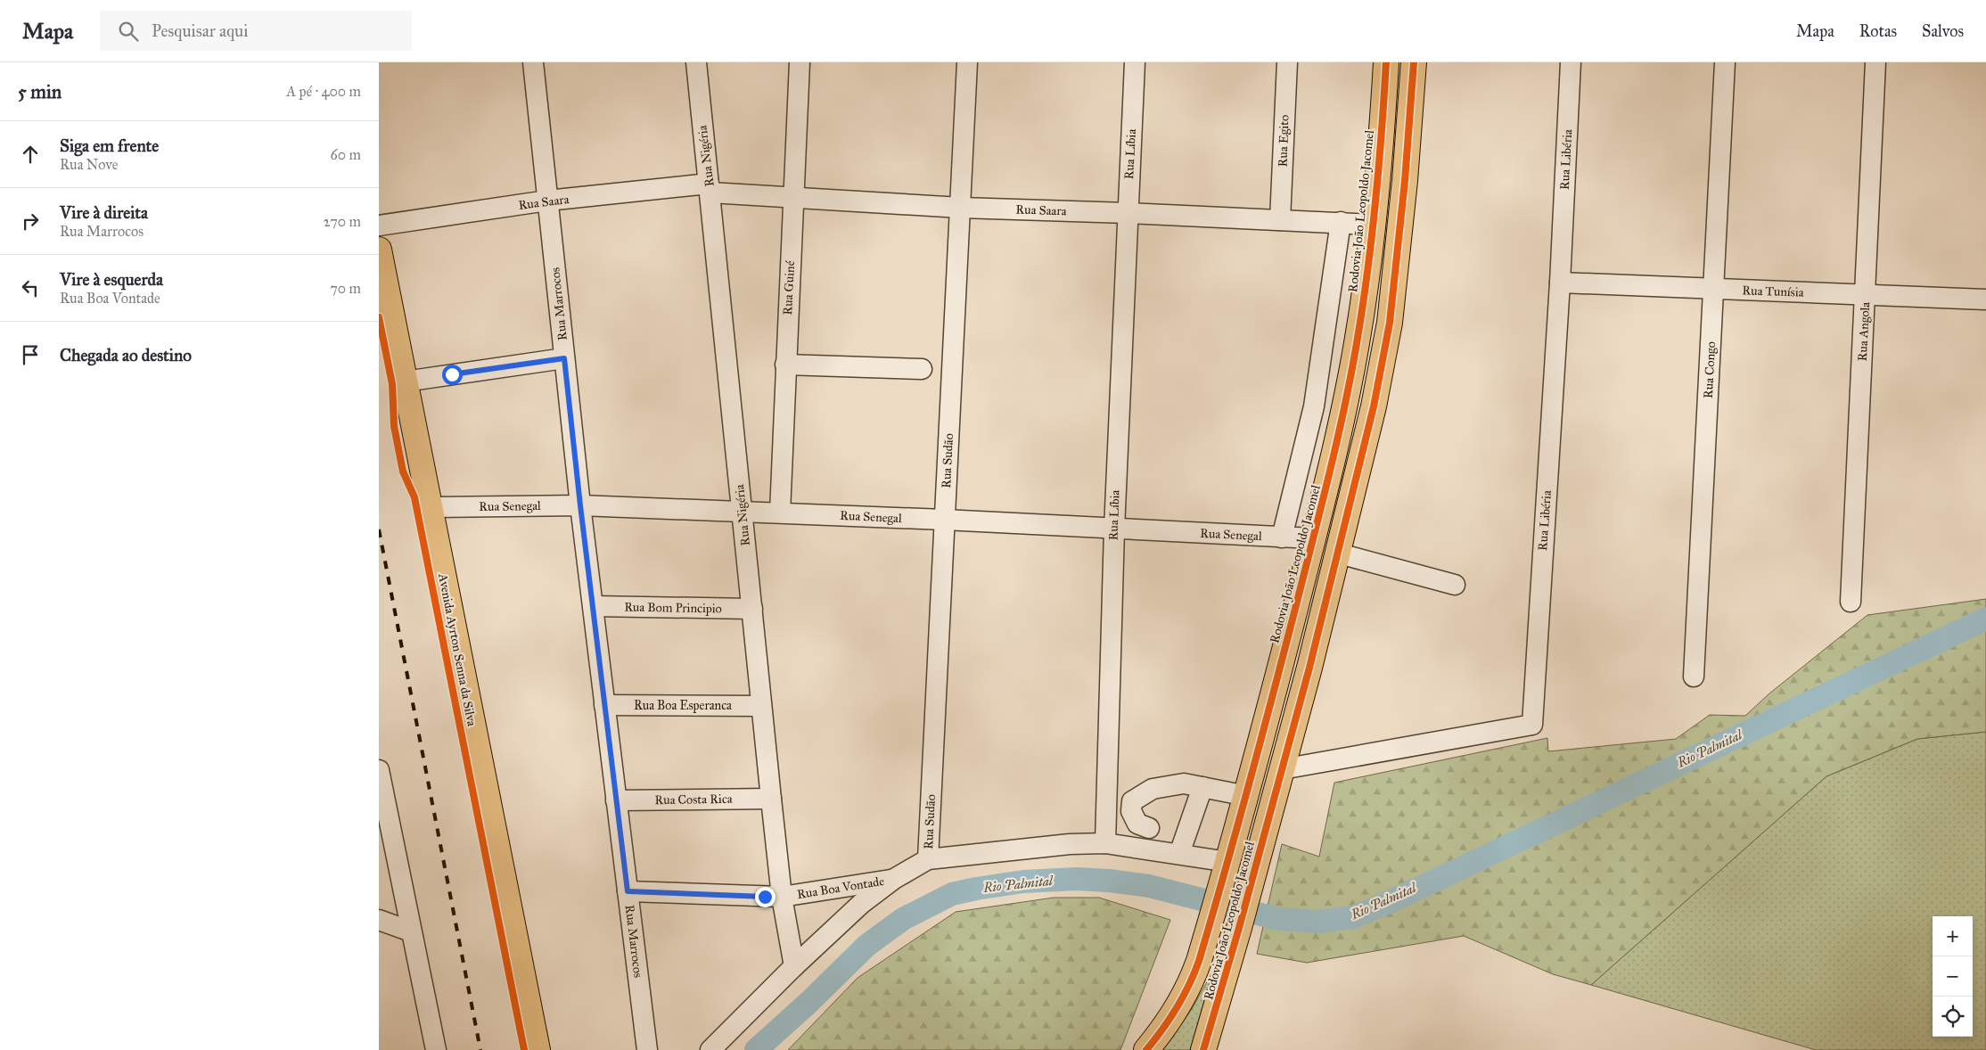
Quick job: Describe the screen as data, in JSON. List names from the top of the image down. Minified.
{"streets":{"main road":["Rodovia João Leopoldo Jacomel","Avenida Ayrton Senna da Silva"],"street":["Rua Egito","Rua Líbia","Rua Nigéria","Rua Libéria","Rua Saara","Rua Guiné","Rua Tunísia","Rua Marrocos","Rua Angola","Rua Congo","Rua Sudão","Rua Senegal","Rua Bom Principio","Rua Boa Esperanca","Rua Costa Rica","Rua Boa Vontade"]},"crossings":[["Rua Egito","Rua Saara"],["Rua Líbia","Rua Saara"],["Rua Líbia","Rua Senegal"],["Rua Nigéria","Rua Saara"],["Rua Nigéria","Rua Senegal"],["Rua Nigéria","Rua Bom Principio"],["Rua Nigéria","Rua Boa Esperanca"],["Rua Nigéria","Rua Costa Rica"],["Rua Nigéria","Rua Boa Vontade"],["Rua Libéria","Rodovia João Leopoldo Jacomel"],["Rua Libéria","Rua Tunísia"],["Rua Saara","Rodovia João Leopoldo Jacomel"],["Rua Saara","Rua Guiné"],["Rua Saara","Rua Marrocos"],["Rua Saara","Rua Sudão"],["Rodovia João Leopoldo Jacomel","Rua Senegal"],["Rua Guiné","Rua Senegal"],["Rua Tunísia","Rua Angola"],["Rua Tunísia","Rua Congo"],["Rua Marrocos","Rua Senegal"],["Rua Marrocos","Rua Bom Principio"],["Rua Marrocos","Rua Boa Esperanca"],["Rua Marrocos","Rua Costa Rica"],["Rua Marrocos","Rua Boa Vontade"],["Rua Sudão","Rua Senegal"],["Rua Senegal","Avenida Ayrton Senna da Silva"]],"water":["Rio Palmital"],"page":{"header":"Mapa","search":"Pesquisar aqui","nav":["Mapa","Rotas","Salvos"],"heading":["5 min","A pé · 400 m"],"list":[["Siga em frente","Rua Nove","60 m"],["Vire à direita","Rua Marrocos","270 m"],["Vire à esquerda","Rua Boa Vontade","70 m"],"Chegada ao destino"],"map_buttons":["+","−"]}}
